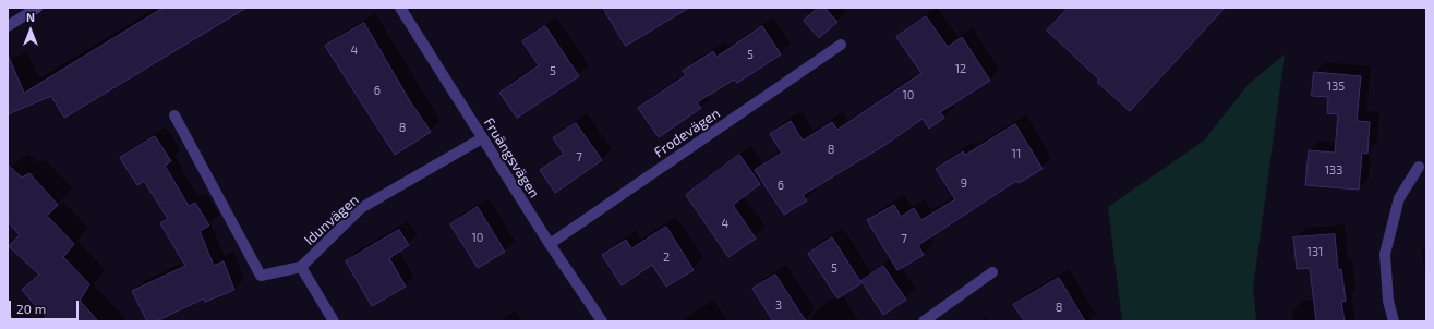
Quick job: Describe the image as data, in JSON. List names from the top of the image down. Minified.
{"streets":{"street":["Frodevägen","Fruängsvägen","Idunvägen"]},"crossings":[["Frodevägen","Fruängsvägen"],["Fruängsvägen","Idunvägen"]],"house_numbers":["4","5","12","5","135","6","10","8","8","11","7","133","9","6","4","10","7","131","2","5","3","8"],"scale_bar":"20 m","north":"top"}
